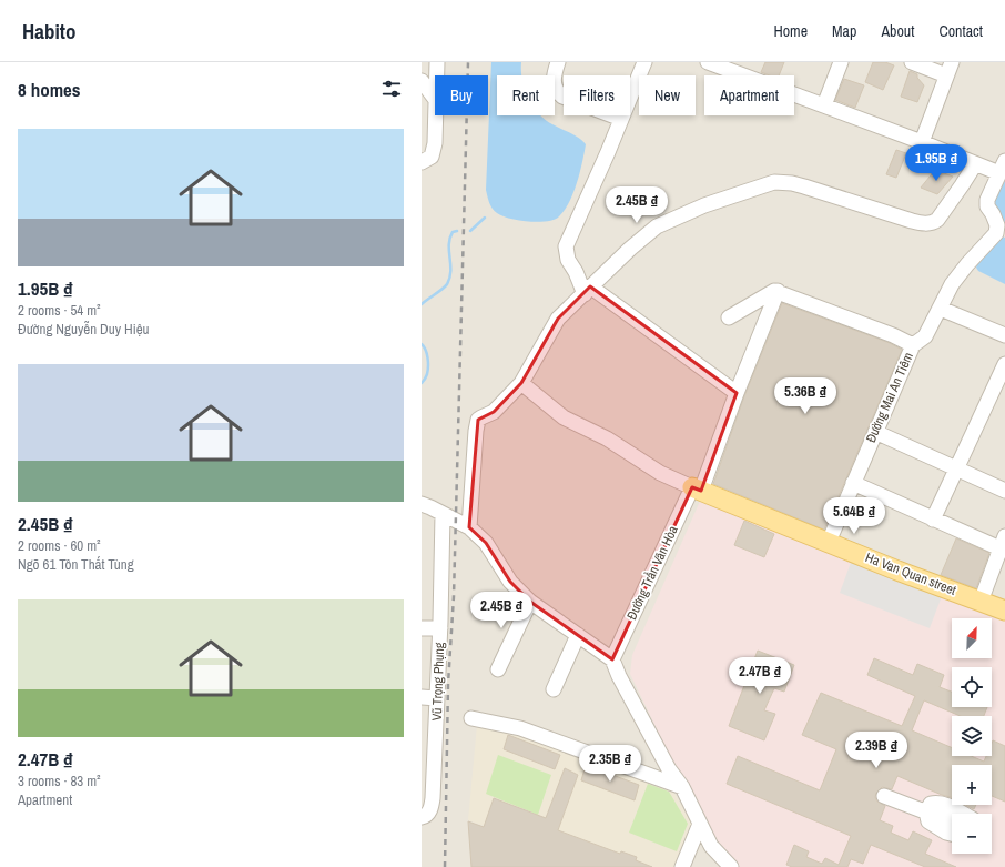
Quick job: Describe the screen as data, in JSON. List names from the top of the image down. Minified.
{"streets":{"main road":["Ha Van Quan street"],"street":["Đường Mai An Tiêm","Đường Trần Văn Hòa","Vũ Trọng Phụng"]},"crossings":[["Đường Mai An Tiêm","Ha Van Quan street"],["Đường Trần Văn Hòa","Ha Van Quan street"]],"north":"top right","page":{"header":"Habito","nav":["Home","Map","About","Contact"],"heading":"8 homes","chip":["Buy","Rent","Filters","New","Apartment"],"list":[{"name":"1.95B ₫","note":"2 rooms · 54 m² · Đường Nguyễn Duy Hiệu"},{"name":"2.45B ₫","note":"2 rooms · 60 m² · Ngõ 61 Tôn Thất Tùng"},{"name":"2.47B ₫","note":"3 rooms · 83 m² · Apartment"}],"price":["1.95B ₫","2.45B ₫","5.36B ₫","5.64B ₫","2.45B ₫","2.47B ₫","2.39B ₫","2.35B ₫"],"map_buttons":["+","−"]}}
